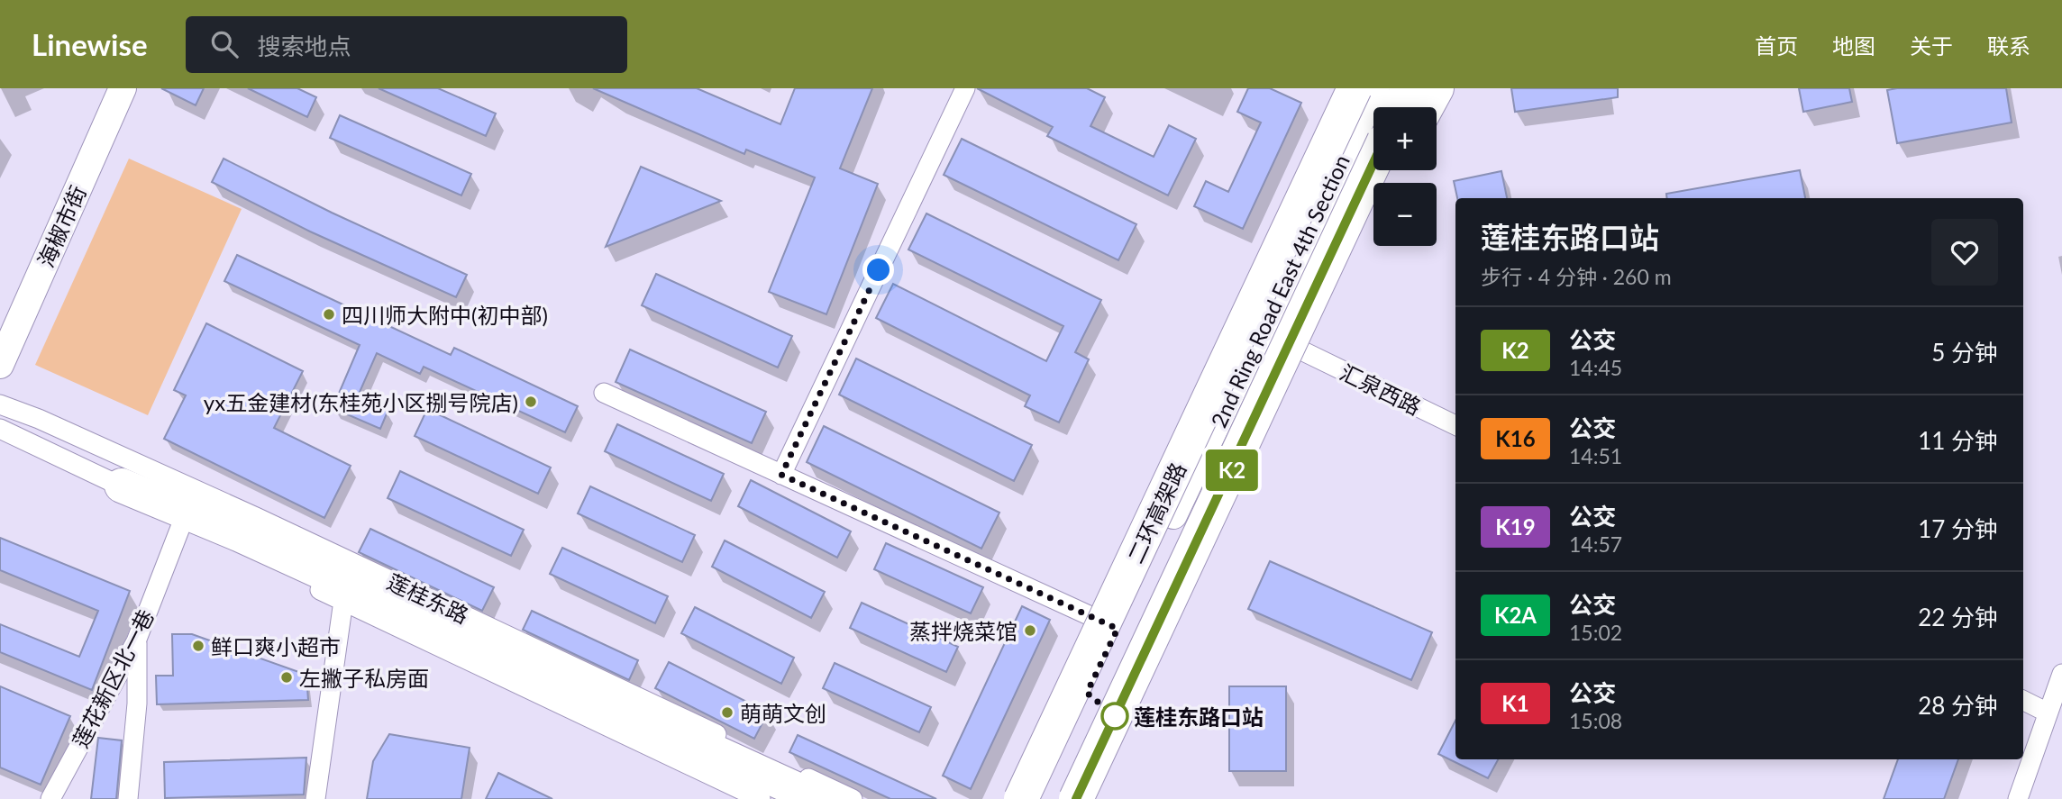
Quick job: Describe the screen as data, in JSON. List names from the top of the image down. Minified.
{"streets":{"highway":["二环高架路"],"main road":["海椒市街","2nd Ring Road East 4th Section"],"street":["汇泉西路","莲桂东路","莲花新区北一巷"]},"crossings":[["2nd Ring Road East 4th Section","汇泉西路"],["莲桂东路","莲花新区北一巷"]],"places":["四川师大附中(初中部)","yx五金建材(东桂苑小区捌号院店)","蒸拌烧菜馆","鲜口爽小超市","左撇子私房面","萌萌文创","莲桂东路口站"],"lines":["bus line K2"],"page":{"header":"Linewise","search":"搜索地点","nav":["首页","地图","关于","联系"],"on_map":"K2","map_buttons":["+","−"],"heading":["莲桂东路口站","步行 · 4 分钟 · 260 m"],"list":[{"mark":"K2","name":"公交","note":"14:45","value":"5 分钟"},{"mark":"K16","name":"公交","note":"14:51","value":"11 分钟"},{"mark":"K19","name":"公交","note":"14:57","value":"17 分钟"},{"mark":"K2A","name":"公交","note":"15:02","value":"22 分钟"},{"mark":"K1","name":"公交","note":"15:08","value":"28 分钟"}]}}
